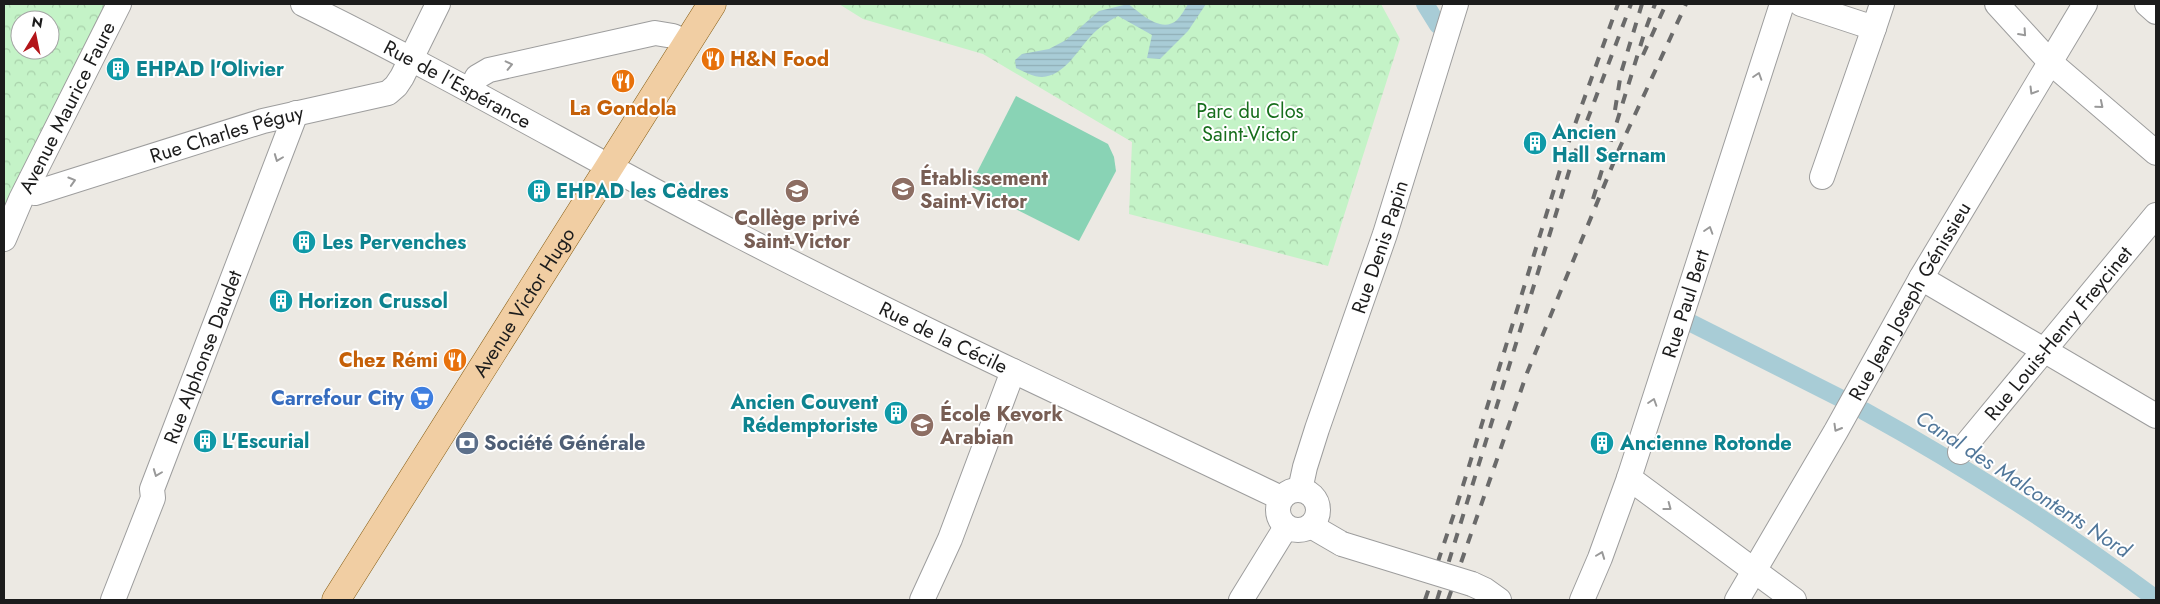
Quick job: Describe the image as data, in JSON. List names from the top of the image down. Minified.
{"streets":{"main road":["Avenue Victor Hugo"],"street":["Rue de l'Espérance","Avenue Maurice Faure","Rue Charles Péguy","Rue Denis Papin","Rue Jean Joseph Génissieu","Rue Paul Bert","Rue Louis-Henry Freycinet","Rue de la Cécile","Rue Alphonse Daudet"]},"crossings":[["Rue de l'Espérance","Rue Charles Péguy"],["Rue de l'Espérance","Avenue Victor Hugo"],["Rue de l'Espérance","Rue de la Cécile"],["Avenue Maurice Faure","Rue Charles Péguy"],["Rue Charles Péguy","Rue Alphonse Daudet"],["Rue Denis Papin","Rue de la Cécile"],["Avenue Victor Hugo","Rue de la Cécile"]],"one_way":["Rue Charles Péguy","Rue Paul Bert","Rue Alphonse Daudet"],"water":["Canal des Malcontents Nord"],"parks":["Parc du Clos Saint-Victor"],"places":{"restaurant":["H&N Food","La Gondola","Chez Rémi"],"building":["EHPAD l'Olivier","Ancien Hall Sernam","EHPAD les Cèdres","Les Pervenches","Horizon Crussol","Ancien Couvent Rédemptoriste","L'Escurial","Ancienne Rotonde"],"school or university":["Établissement Saint-Victor","Collège privé Saint-Victor","École Kevork Arabian"],"supermarket":["Carrefour City"],"bank":["Société Générale"]},"north":"top"}
